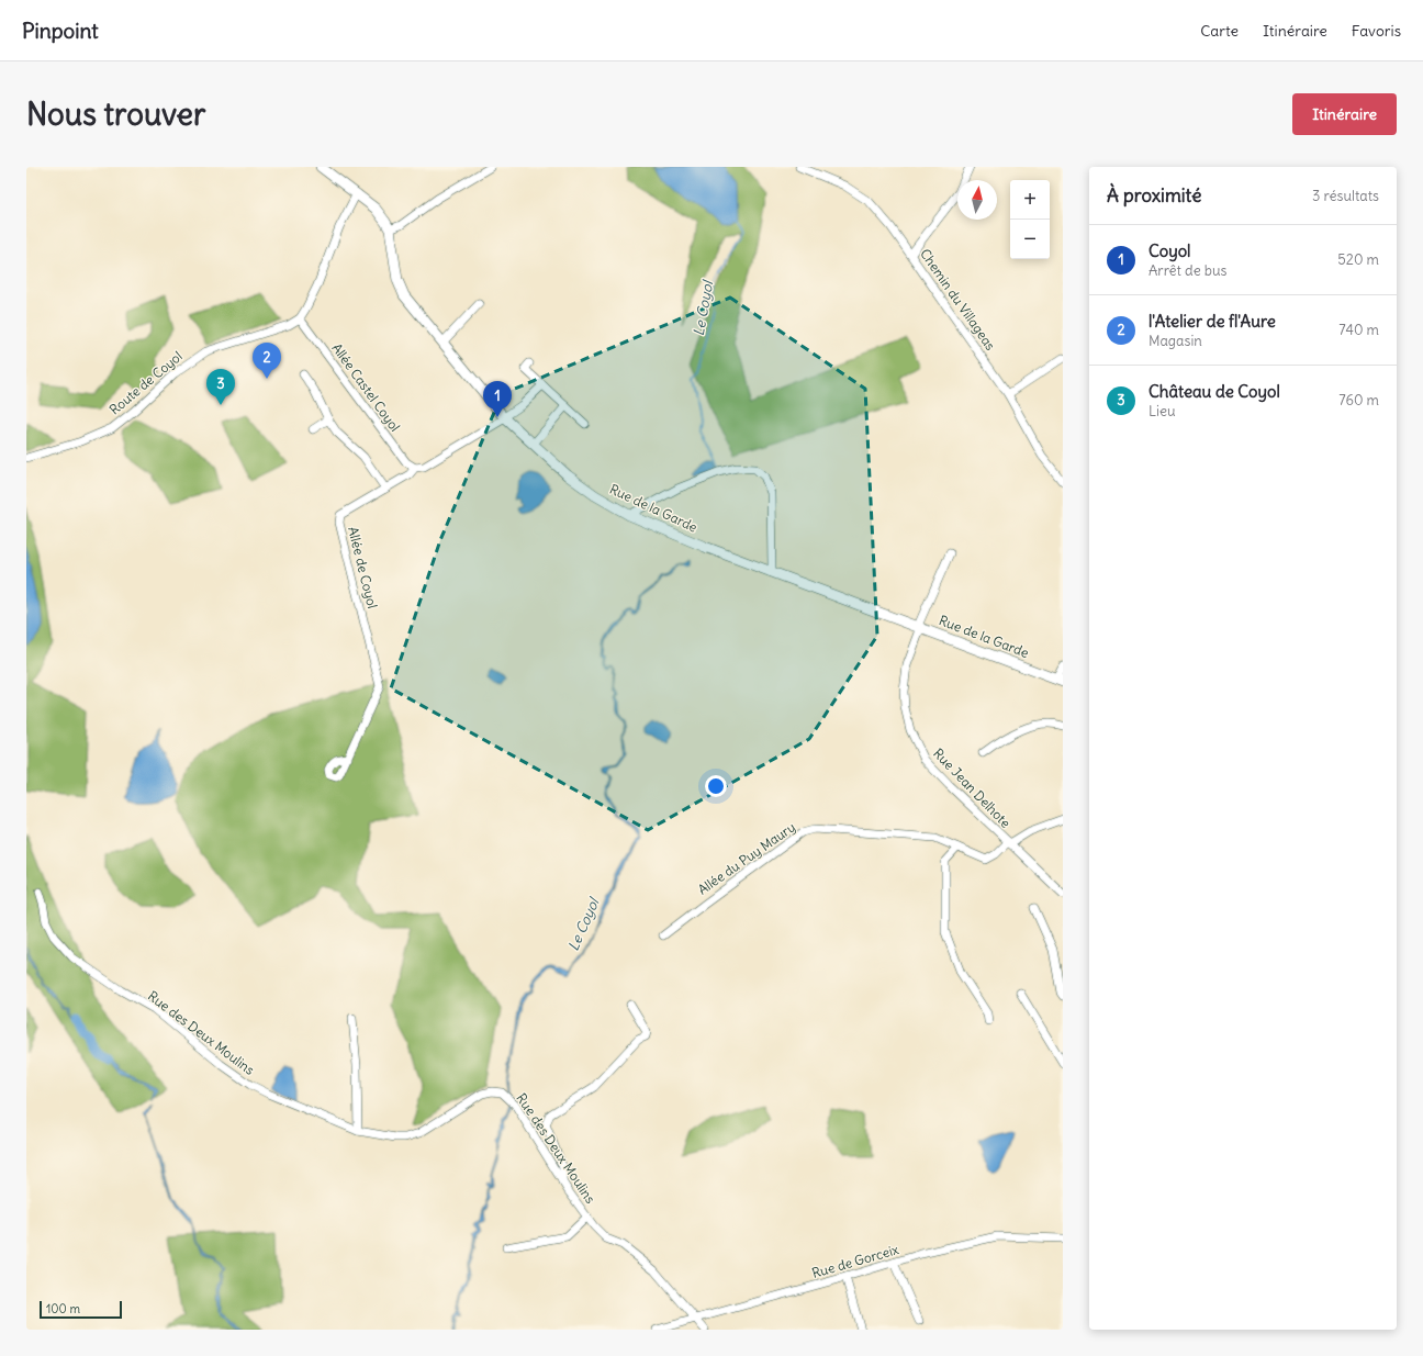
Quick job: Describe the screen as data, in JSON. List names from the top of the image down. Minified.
{"streets":{"main road":["Rue de la Garde"],"street":["Chemin du Villageas","Route de Coyol","Allée Castel Coyol","Allée de Coyol","Rue Jean Delhote","Allée du Puy Maury","Rue des Deux Moulins","Rue de Gorceix"]},"crossings":[["Route de Coyol","Allée Castel Coyol"],["Allée Castel Coyol","Allée de Coyol"],["Rue de la Garde","Allée de Coyol"],["Rue de la Garde","Rue Jean Delhote"],["Rue Jean Delhote","Allée du Puy Maury"],["Rue des Deux Moulins","Rue de Gorceix"]],"water":["Le Coyol"],"scale_bar":"100 m","north":"top","page":{"header":"Pinpoint","nav":["Carte","Itinéraire","Favoris"],"buttons":"Itinéraire","title":"Nous trouver","heading":["À proximité","3 résultats"],"map_buttons":["+","−"],"list":[{"mark":"1","name":"Coyol","note":"Arrêt de bus","value":"520 m"},{"mark":"2","name":"l'Atelier de fl'Aure","note":"Magasin","value":"740 m"},{"mark":"3","name":"Château de Coyol","note":"Lieu","value":"760 m"}],"pins":["2","3","1"],"scale":"100 m"}}
